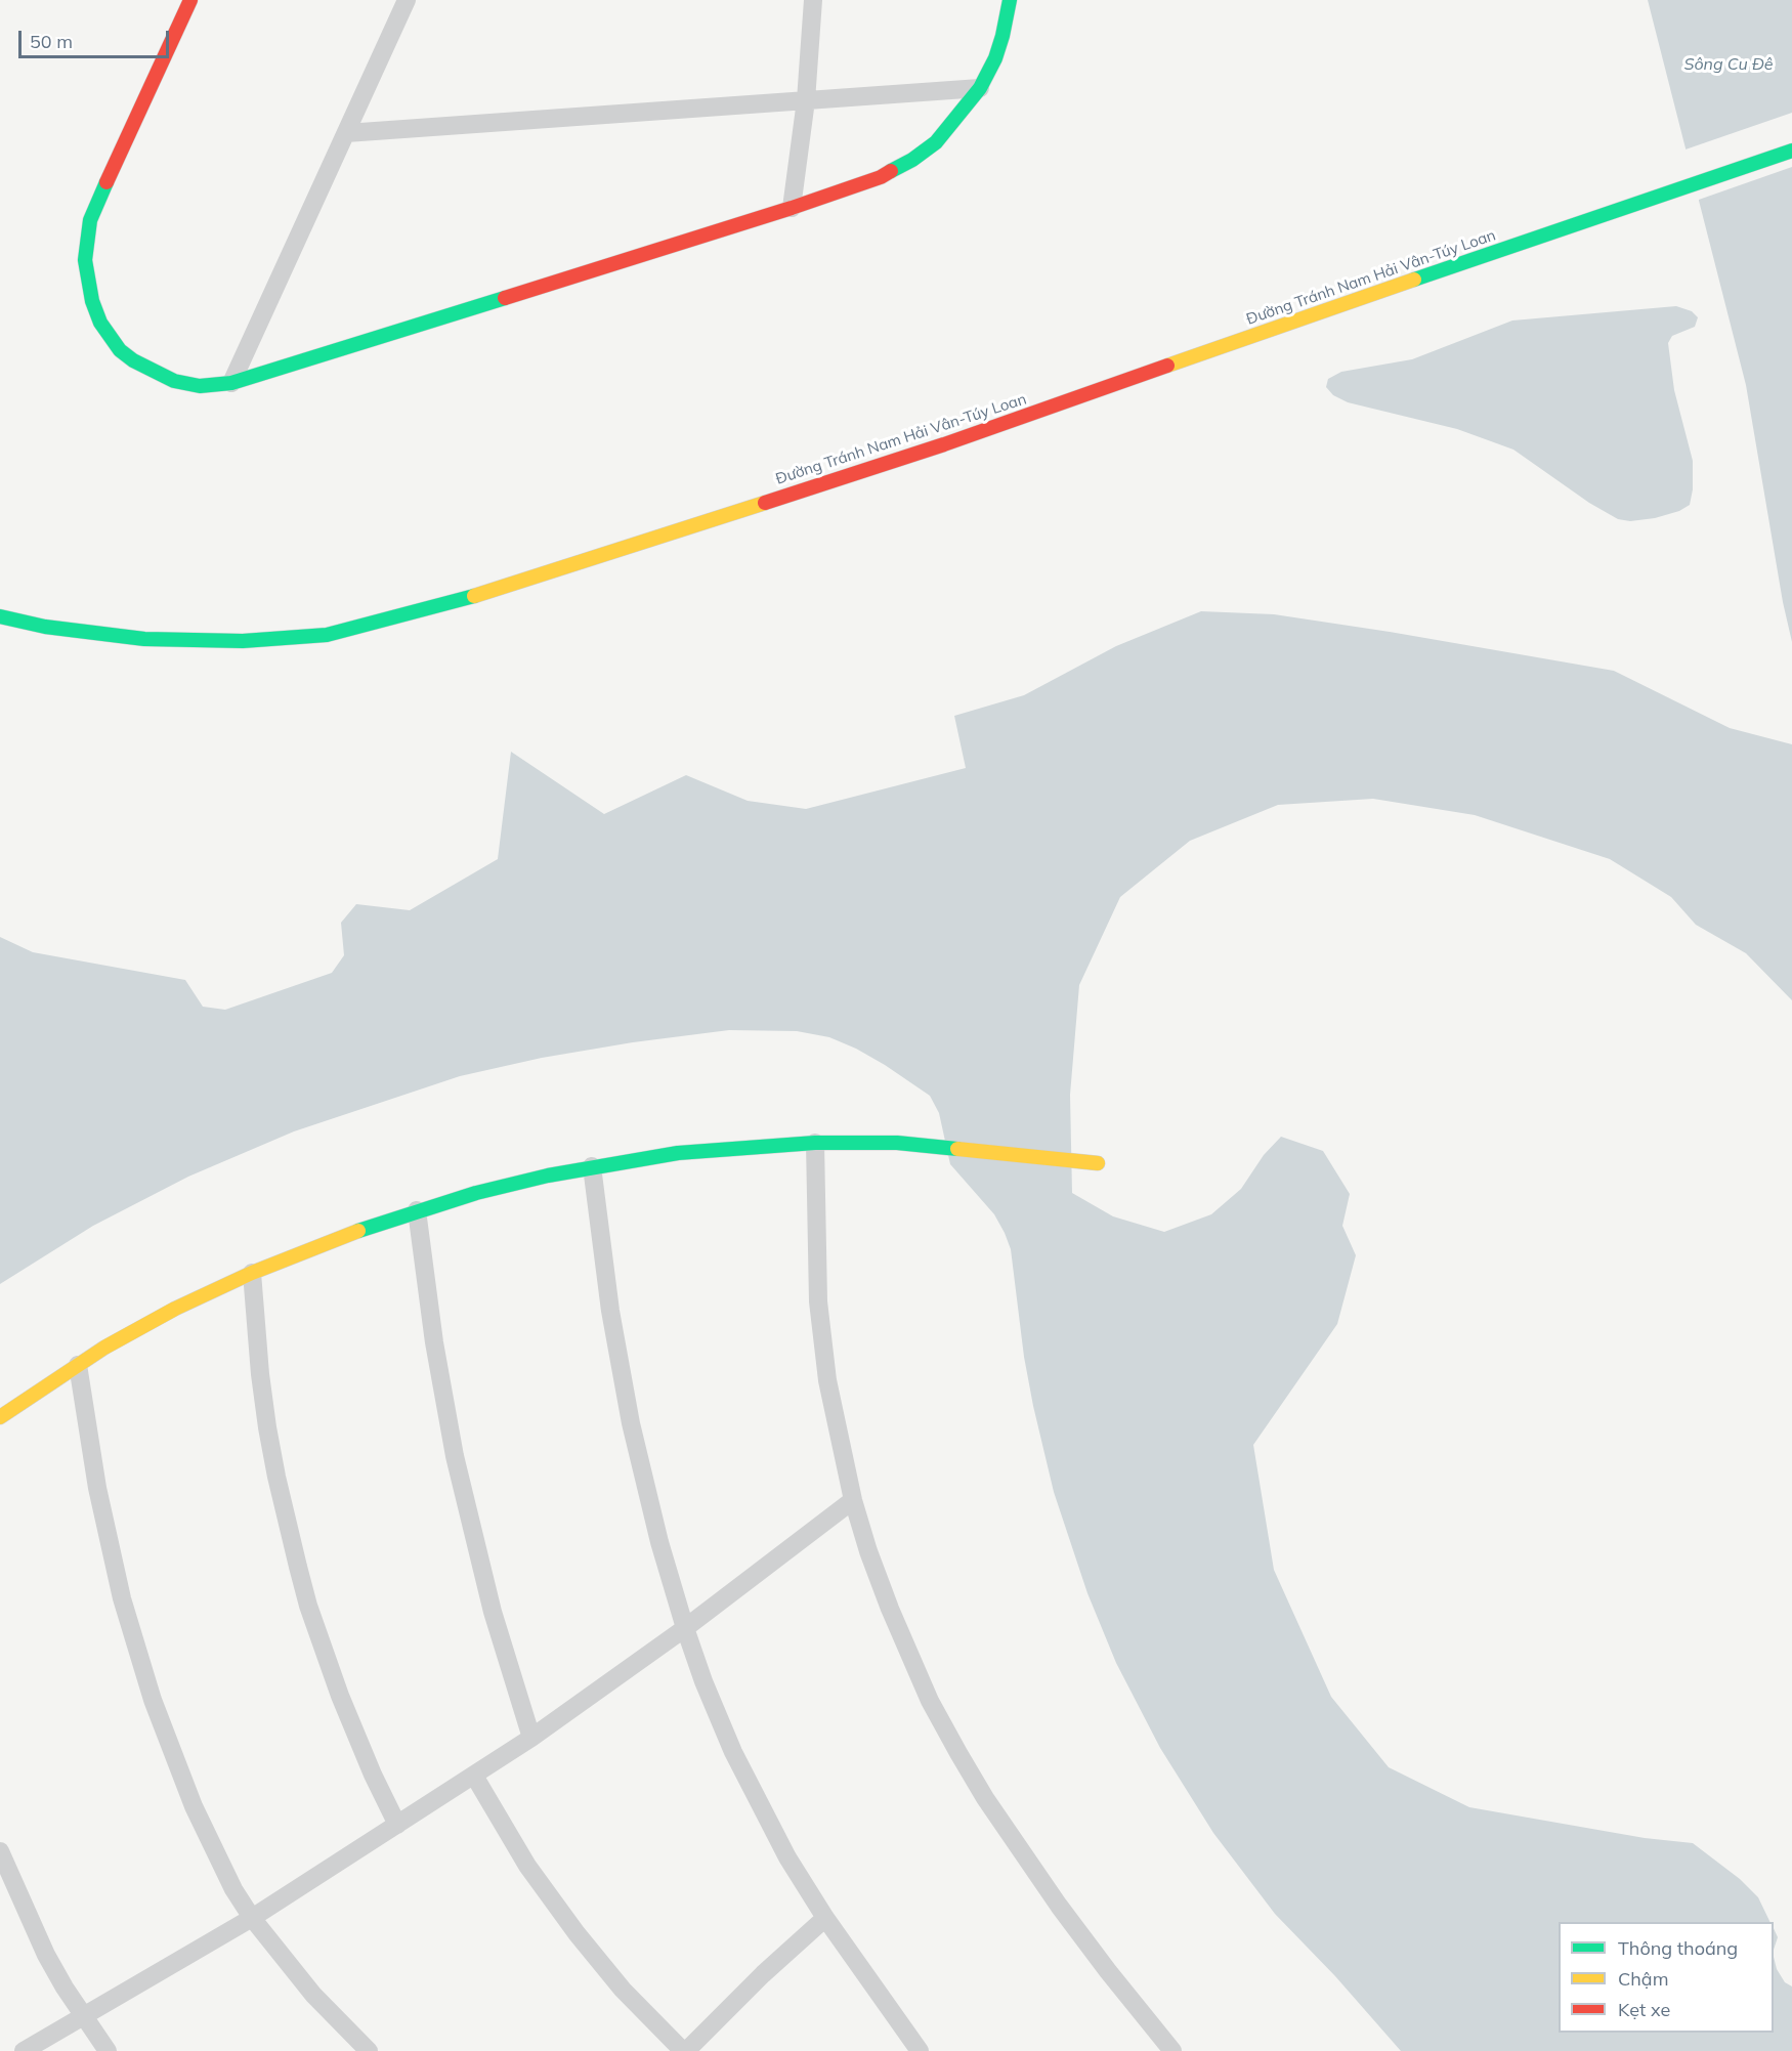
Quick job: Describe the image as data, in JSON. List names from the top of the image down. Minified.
{"streets":{"main road":["Đường Tránh Nam Hải Vân-Túy Loan"]},"water":["Sông Cu Đê"],"legend":["Thông thoáng","Chậm","Kẹt xe"],"scale_bar":"50 m"}
